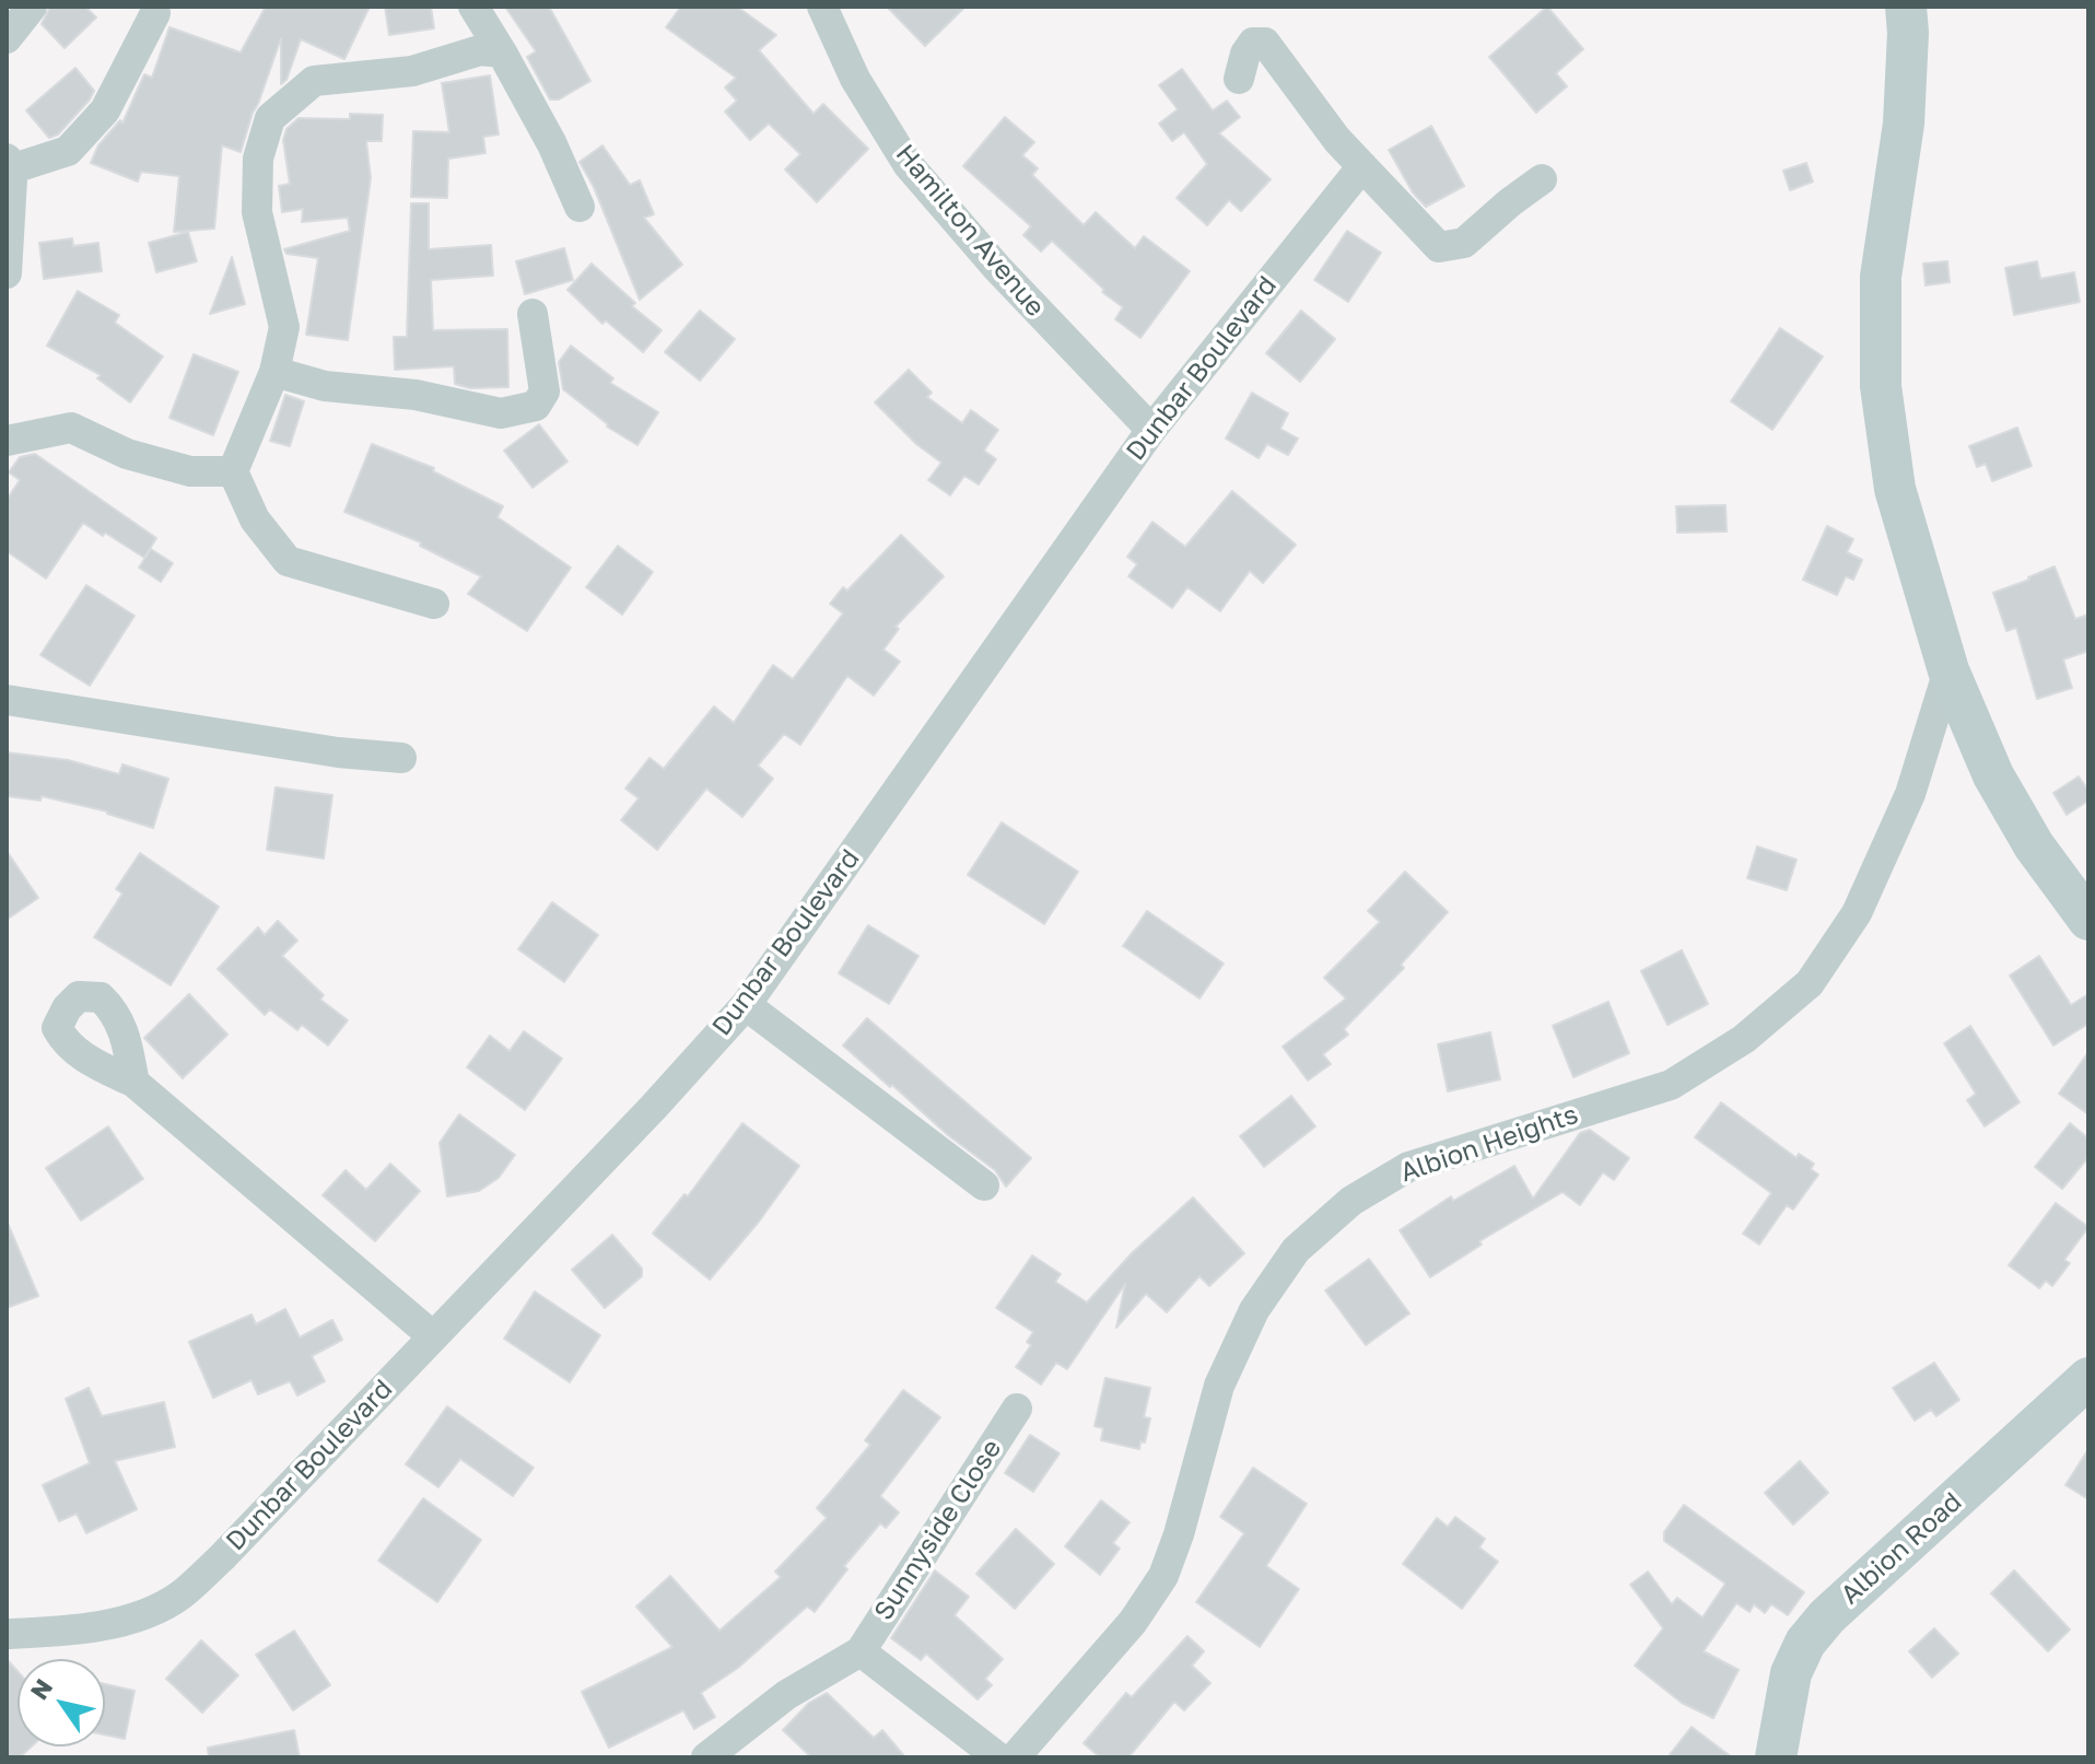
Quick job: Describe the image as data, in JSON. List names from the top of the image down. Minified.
{"streets":{"street":["Hamilton Avenue","Dunbar Boulevard","Albion Heights","Sunnyside Close","Albion Road"]},"crossings":[["Hamilton Avenue","Dunbar Boulevard"]],"north":"top left"}
